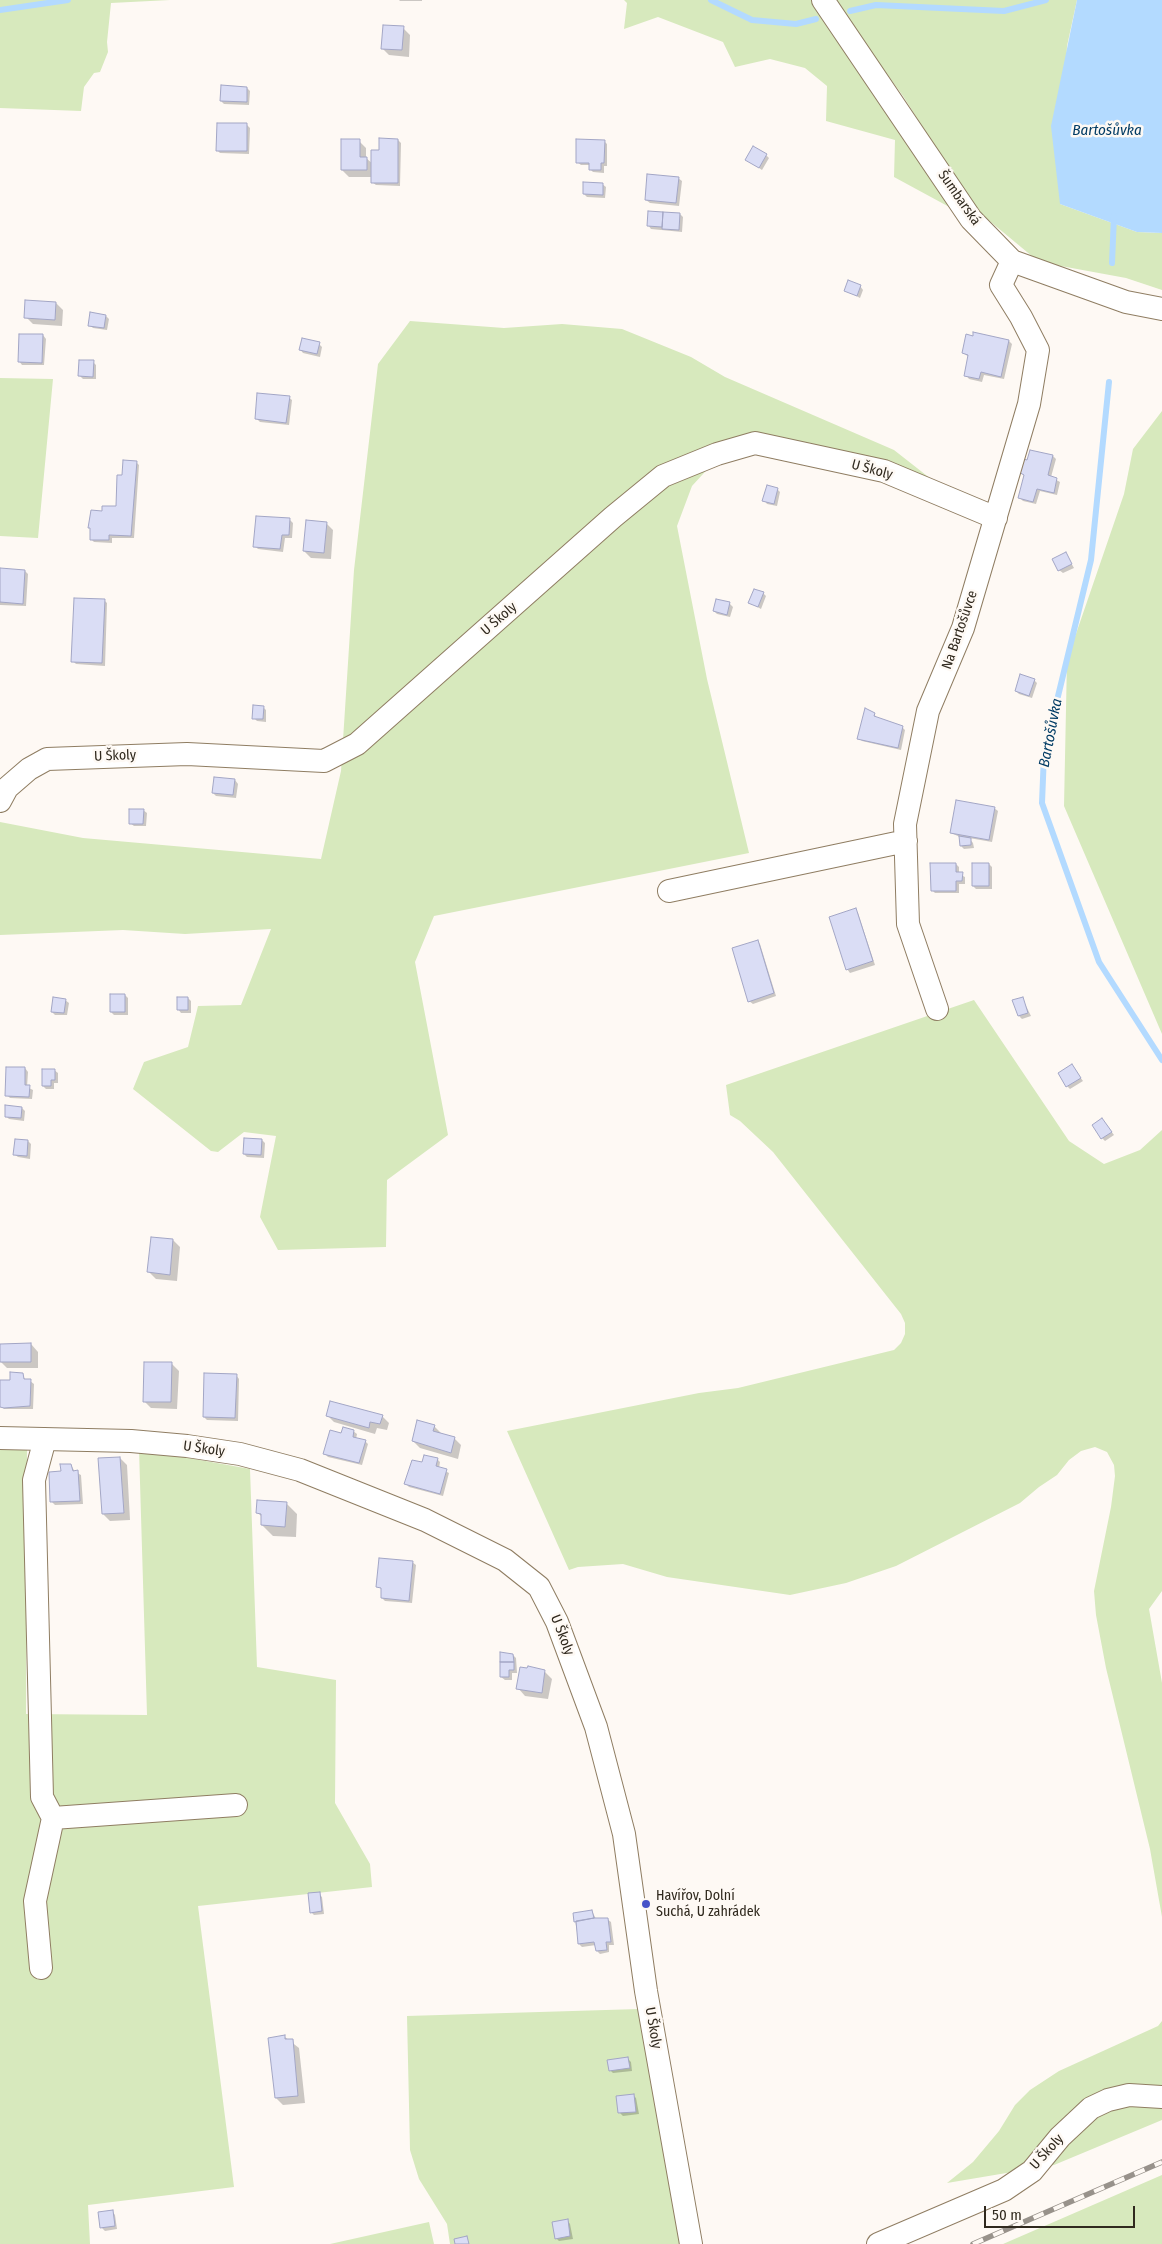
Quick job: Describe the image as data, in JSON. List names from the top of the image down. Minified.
{"streets":{"street":["Šumbarská","U Školy","Na Bartošůvce"]},"crossings":[["Šumbarská","Na Bartošůvce"],["U Školy","Na Bartošůvce"]],"water":["Bartošůvka"],"places":["Havířov, Dolní Suchá, U zahrádek"],"scale_bar":"50 m"}
